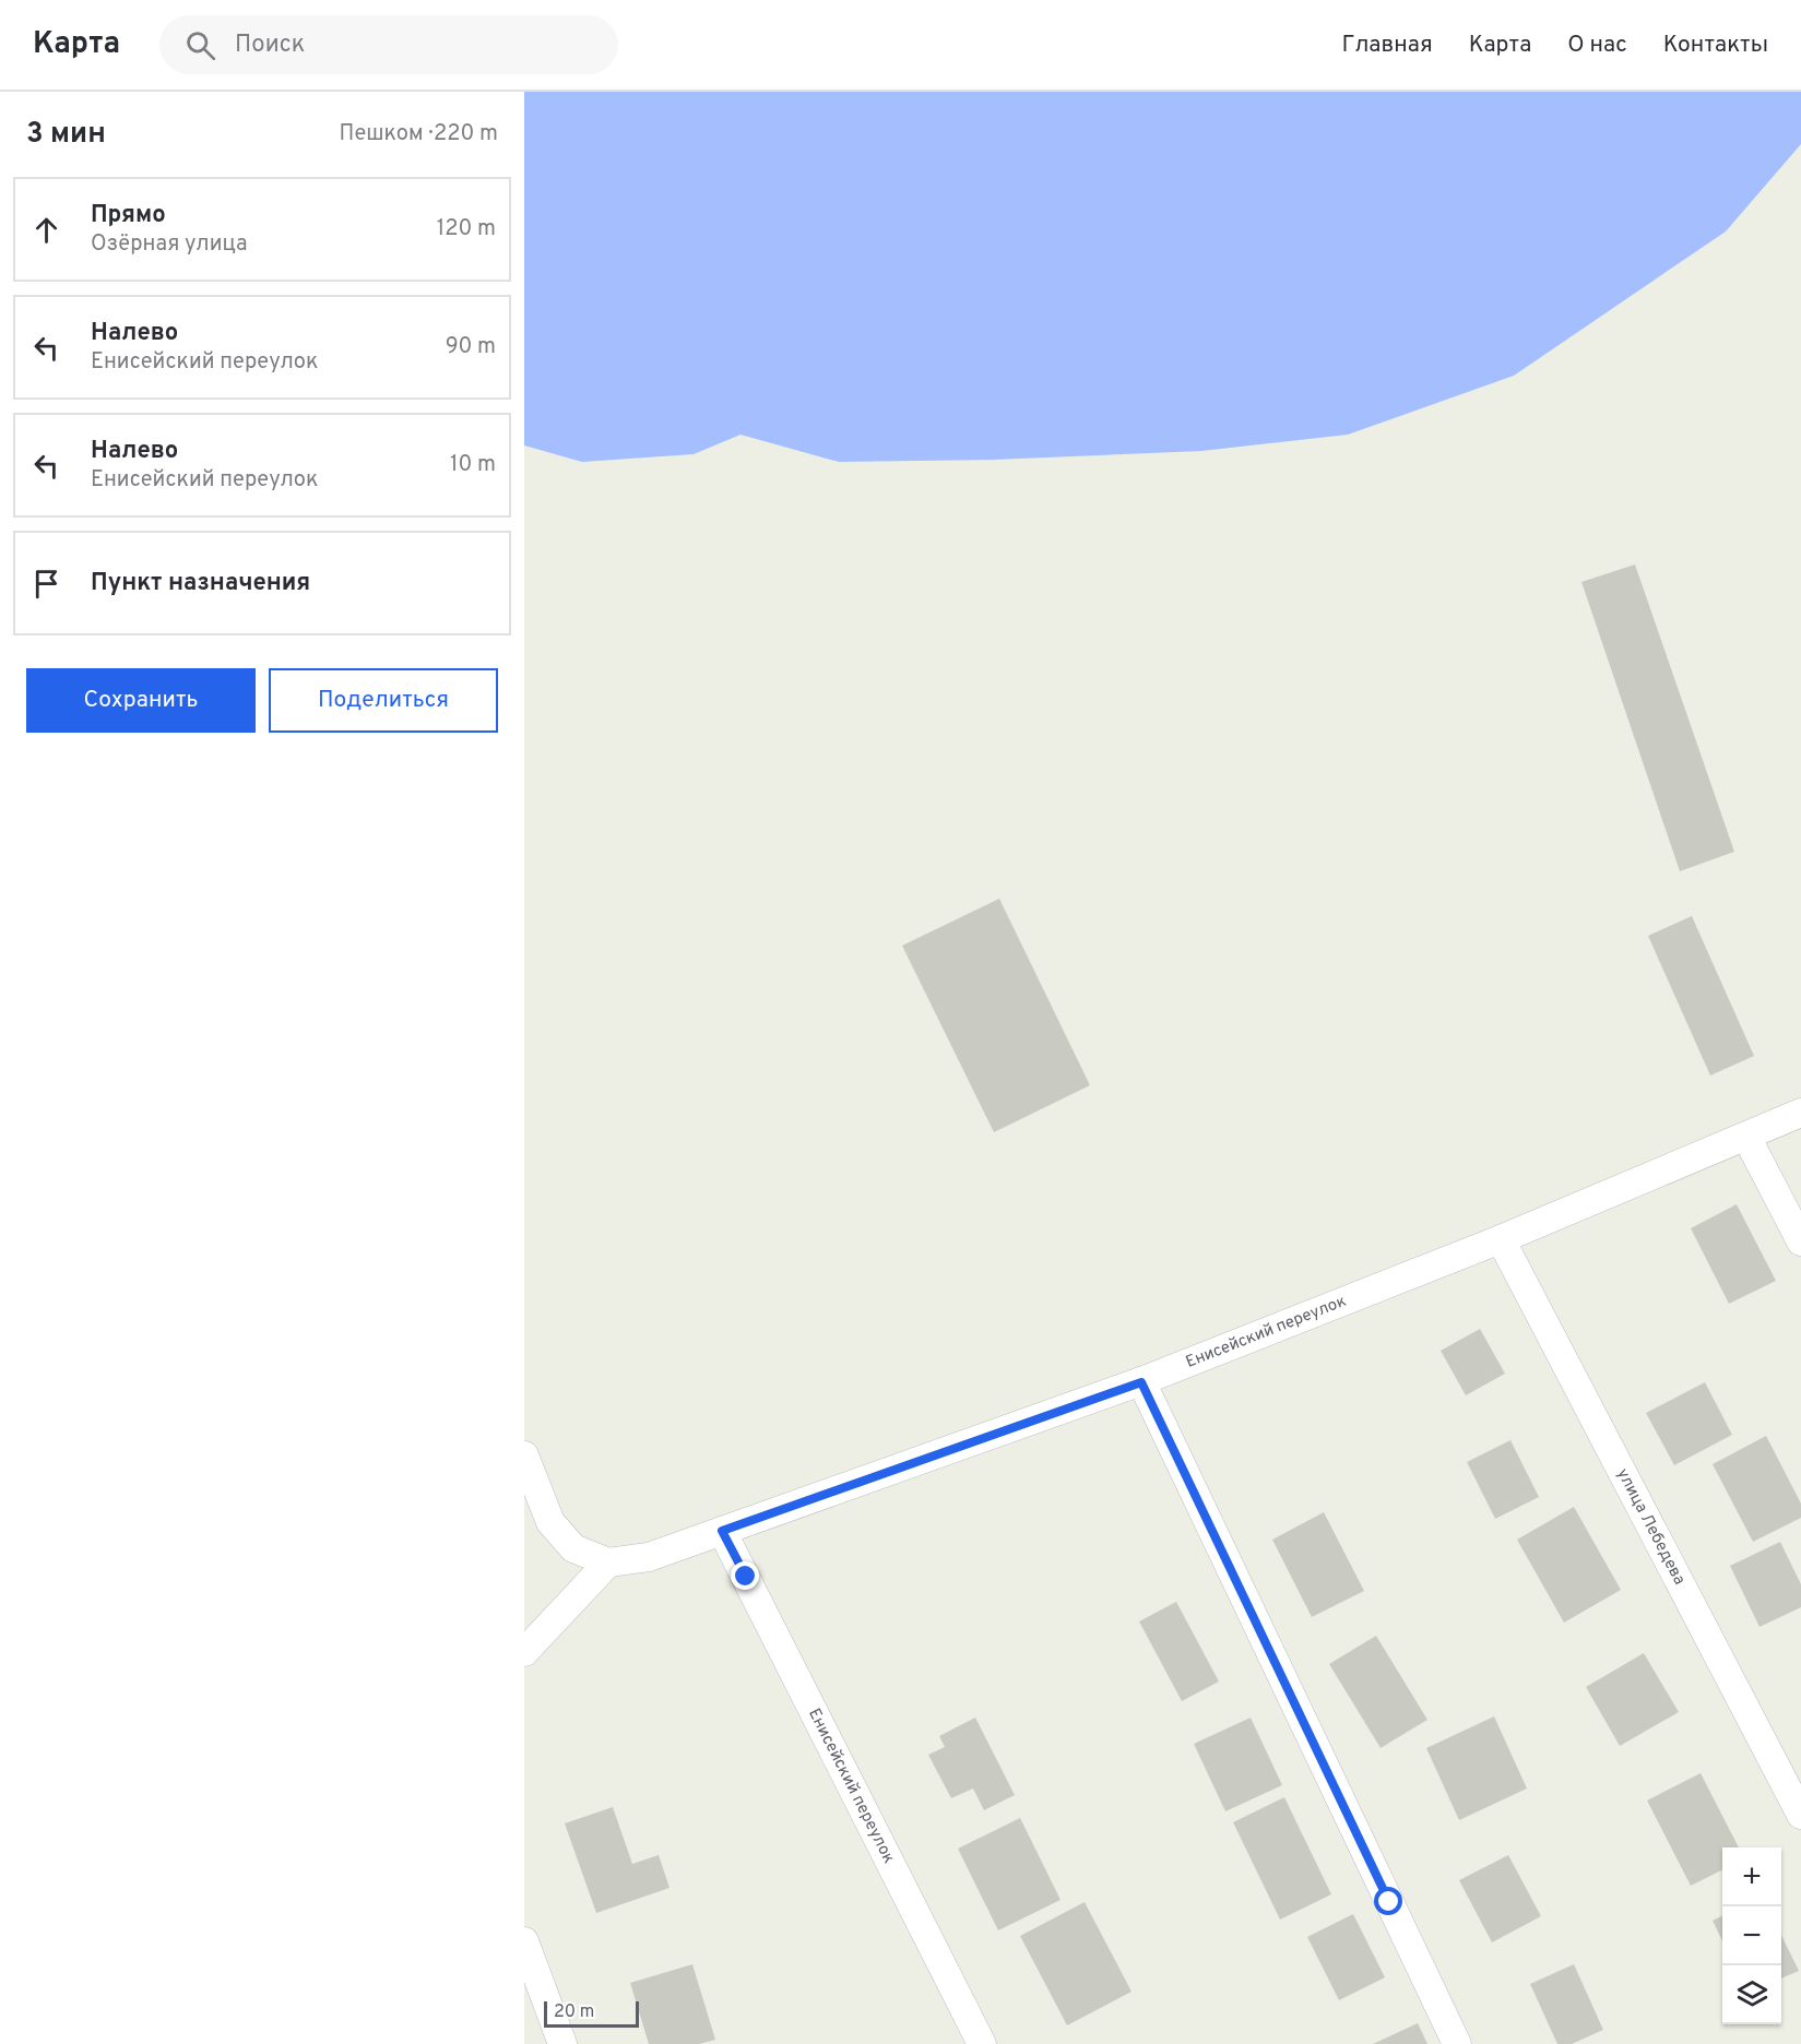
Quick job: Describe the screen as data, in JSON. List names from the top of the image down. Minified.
{"streets":{"street":["Енисейский переулок","улица Лебедева"]},"crossings":[["Енисейский переулок","улица Лебедева"]],"scale_bar":"20 m","page":{"header":"Карта","search":"Поиск","nav":["Главная","Карта","О нас","Контакты"],"heading":["3 мин","Пешком · 220 m"],"list":[["Прямо","Озёрная улица","120 m"],["Налево","Енисейский переулок","90 m"],["Налево","Енисейский переулок","10 m"],"Пункт назначения"],"buttons":["Сохранить","Поделиться"],"map_buttons":["+","−"],"scale":"20 m"}}
